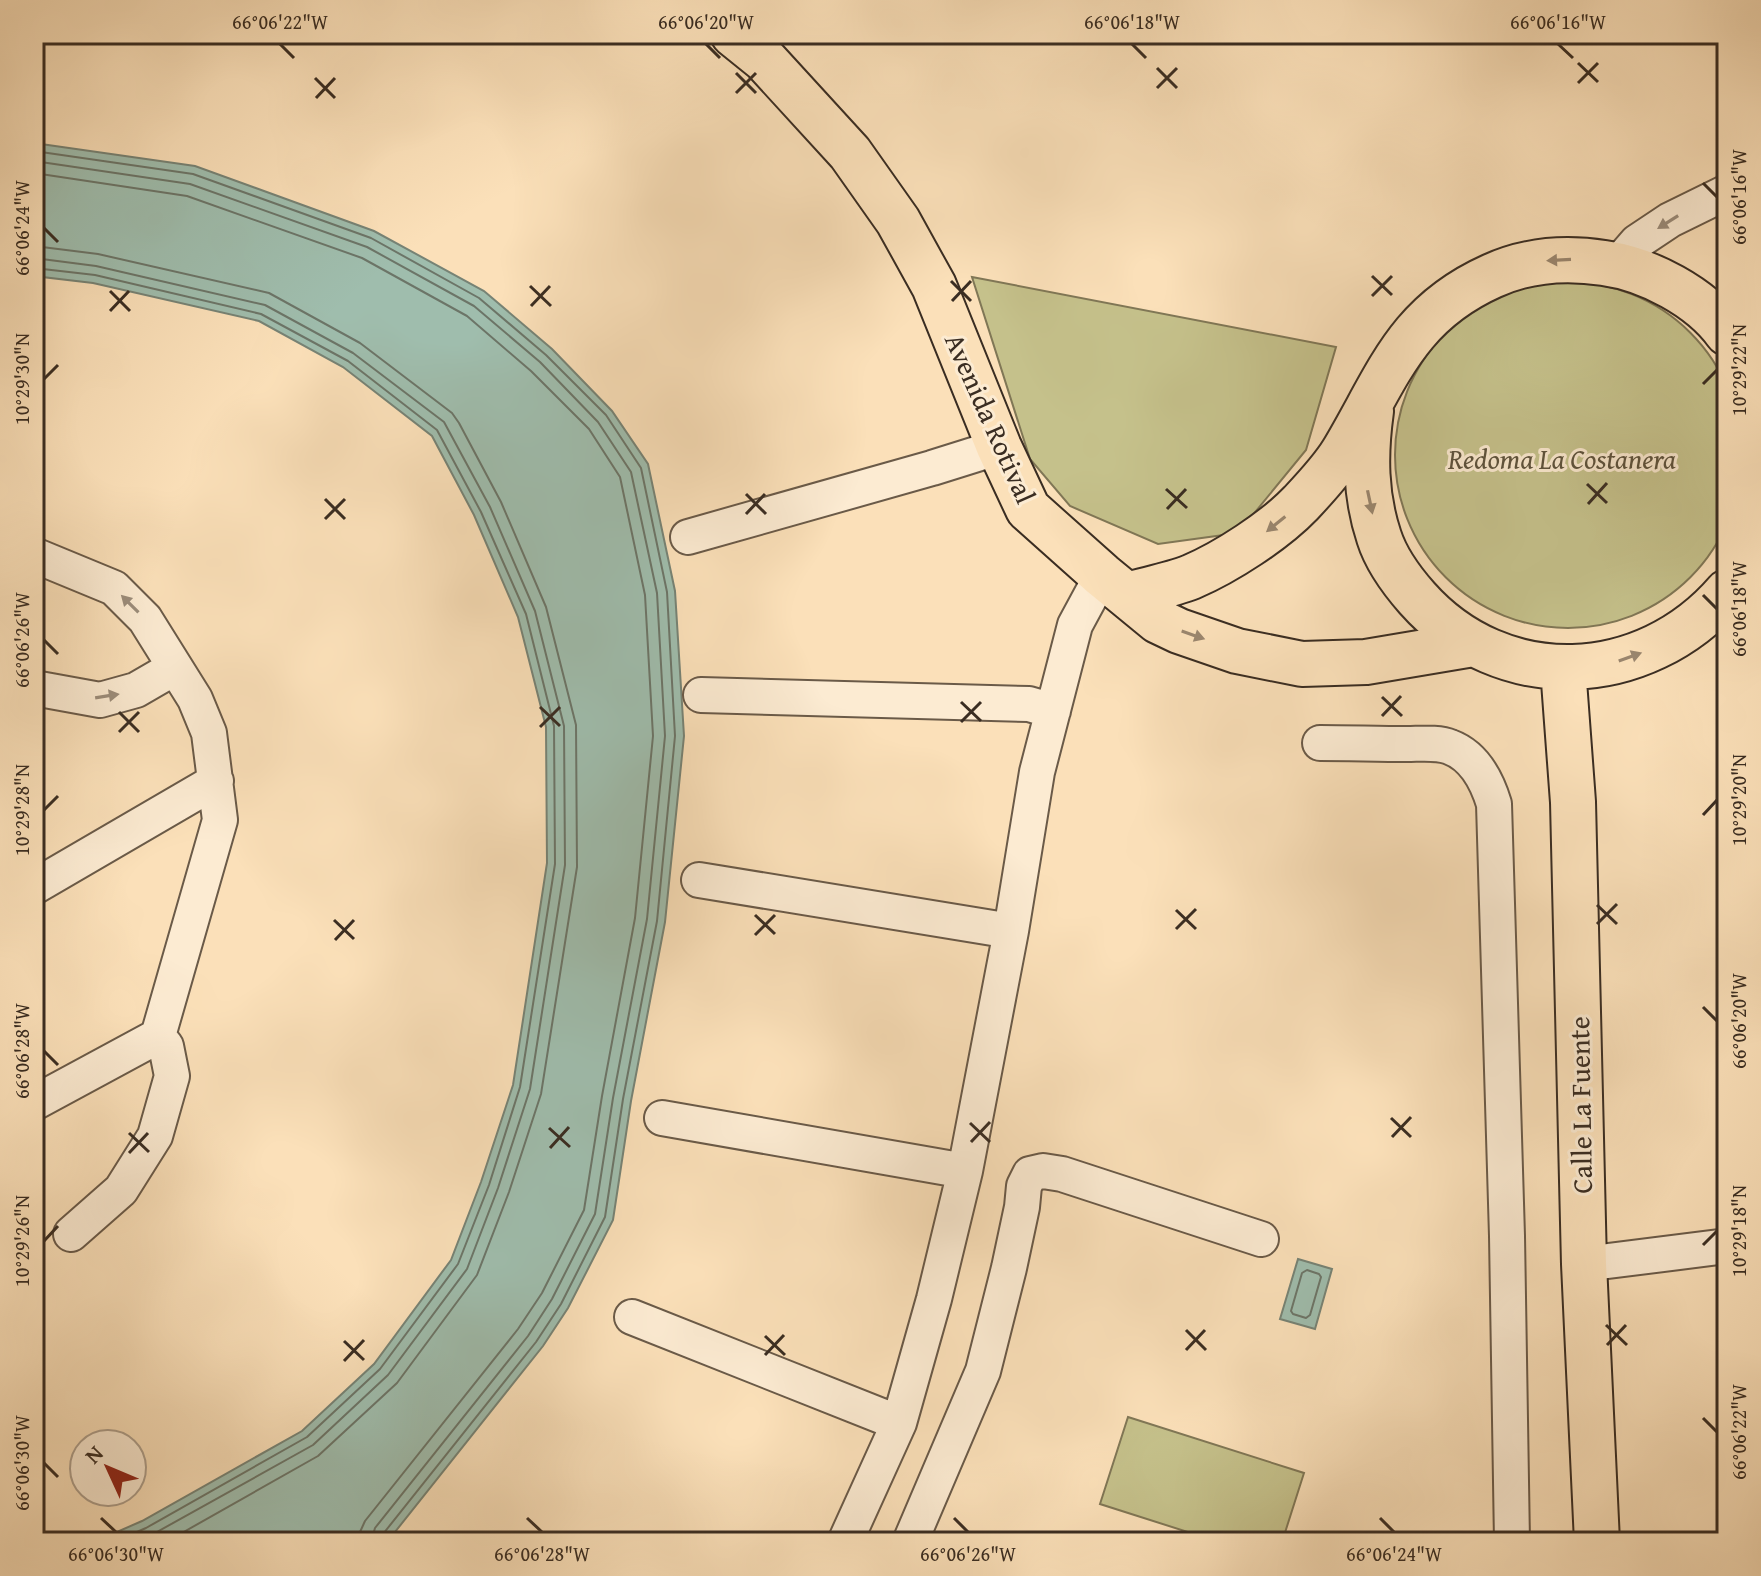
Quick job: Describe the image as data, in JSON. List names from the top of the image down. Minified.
{"streets":{"main road":["Avenida Rotival","Calle La Fuente"]},"parks":["Redoma La Costanera"],"north":"top left","coordinates":["66°06'22\"W","66°06'20\"W","66°06'18\"W","66°06'16\"W","66°06'24\"W","10°29'22\"N","10°29'30\"N","66°06'26\"W","10°29'20\"N","10°29'28\"N","66°06'28\"W","10°29'18\"N","10°29'26\"N","66°06'30\"W"]}
